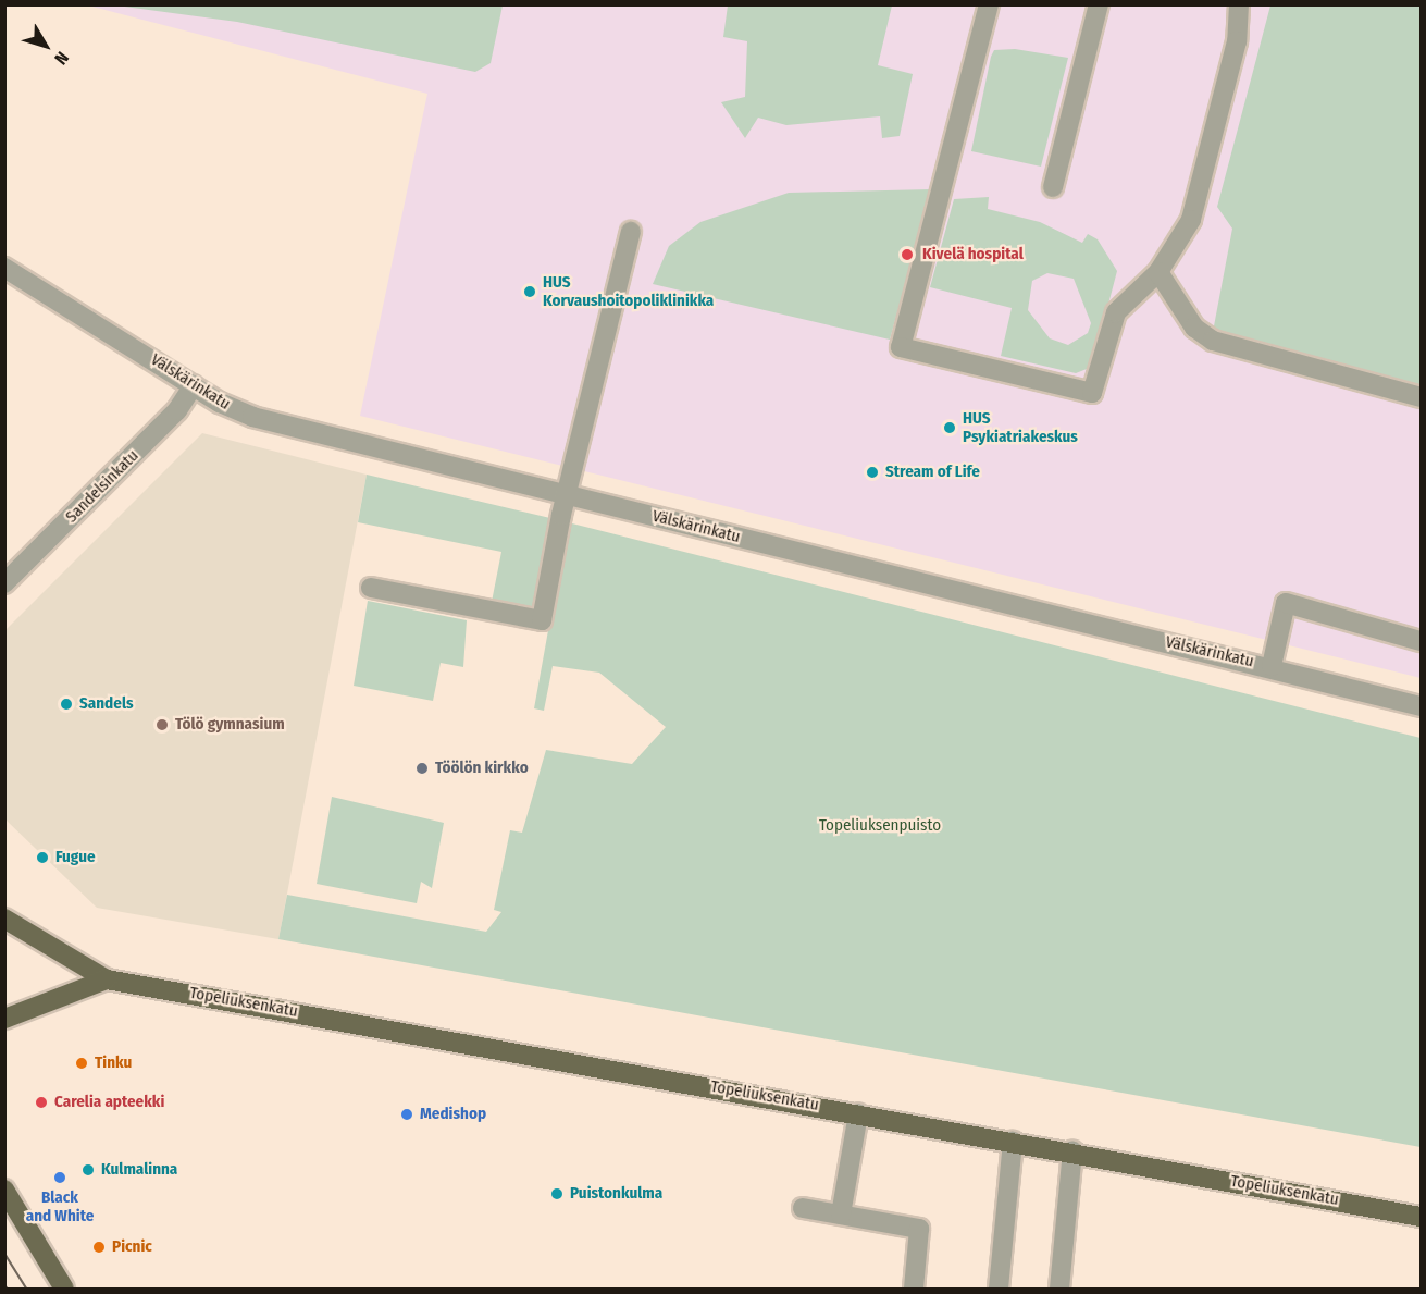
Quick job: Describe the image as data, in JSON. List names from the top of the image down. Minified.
{"streets":{"main road":["Topeliuksenkatu"],"street":["Välskärinkatu","Sandelsinkatu"]},"crossings":[["Välskärinkatu","Sandelsinkatu"]],"parks":["Topeliuksenpuisto"],"places":["Kivelä hospital","HUS Korvaushoitopoliklinikka","HUS Psykiatriakeskus","Stream of Life","Sandels","Tölö gymnasium","Töölön kirkko","Fugue","Tinku","Carelia apteekki","Medishop","Kulmalinna","Black and White","Puistonkulma","Picnic"],"north":"bottom right"}
